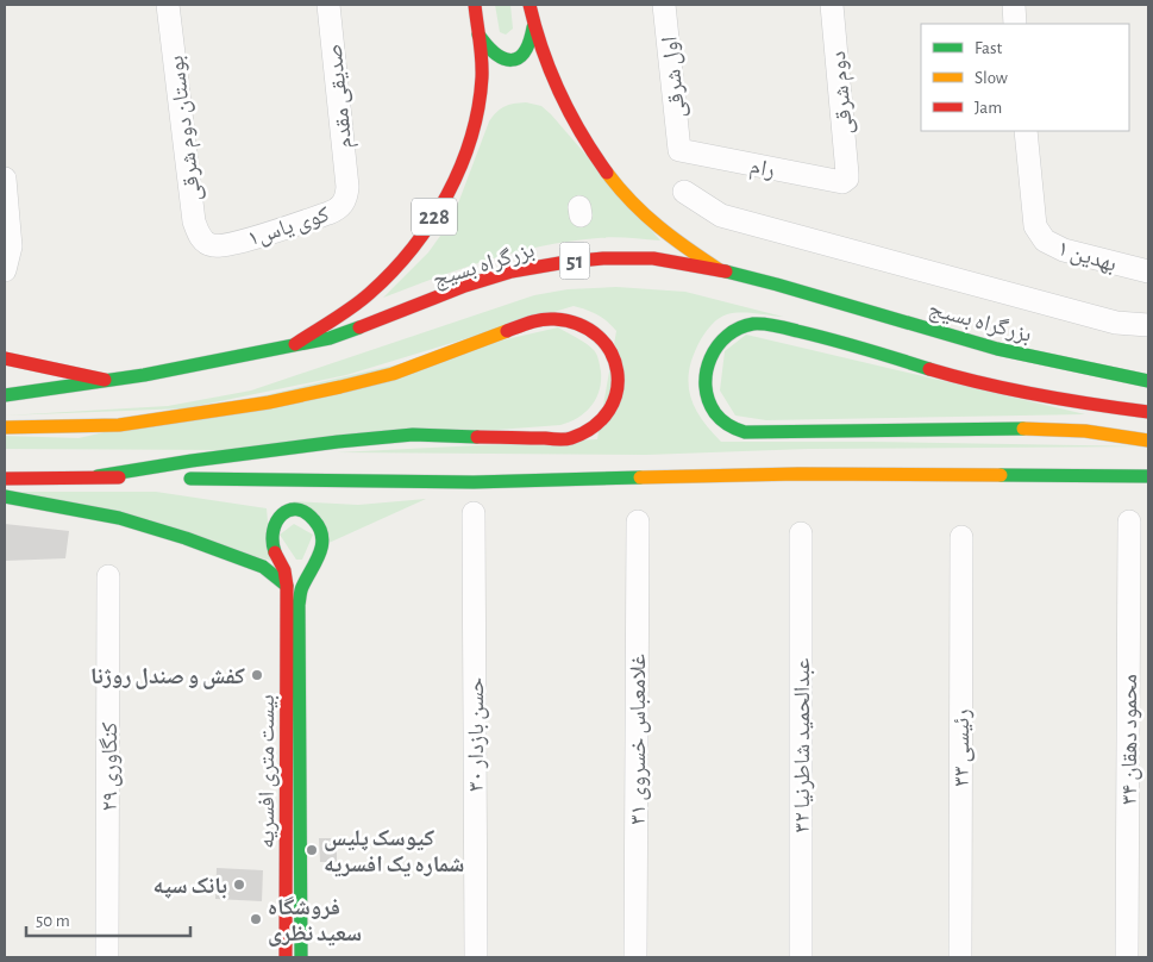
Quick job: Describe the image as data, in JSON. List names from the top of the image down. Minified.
{"streets":{"main road":["228","51","بزرگراه بسیج","بیست متری افسریه"],"street":["اول شرقی","دوم شرقی","صدیقی مقدم","بوستان دوم شرقی","رام","کوی یاس۱","بهدین ۱","حسن بازدار ۳۰","غلامعباس خسروی ۳۱","محمود دهقان ۳۴","عبدالحمید شاطرنیا ۳۲","رئیسی ۳۳","کنگاوری ۲۹"]},"crossings":[["اول شرقی","رام"],["دوم شرقی","رام"],["صدیقی مقدم","کوی یاس۱"],["بوستان دوم شرقی","کوی یاس۱"],["228","بزرگراه بسیج"]],"places":["کفش و صندل روژنا","کیوسک پلیس شماره یک افسریه","بانک سپه","فروشگاه سعید نظری"],"legend":["Fast","Slow","Jam"],"scale_bar":"50 m"}
